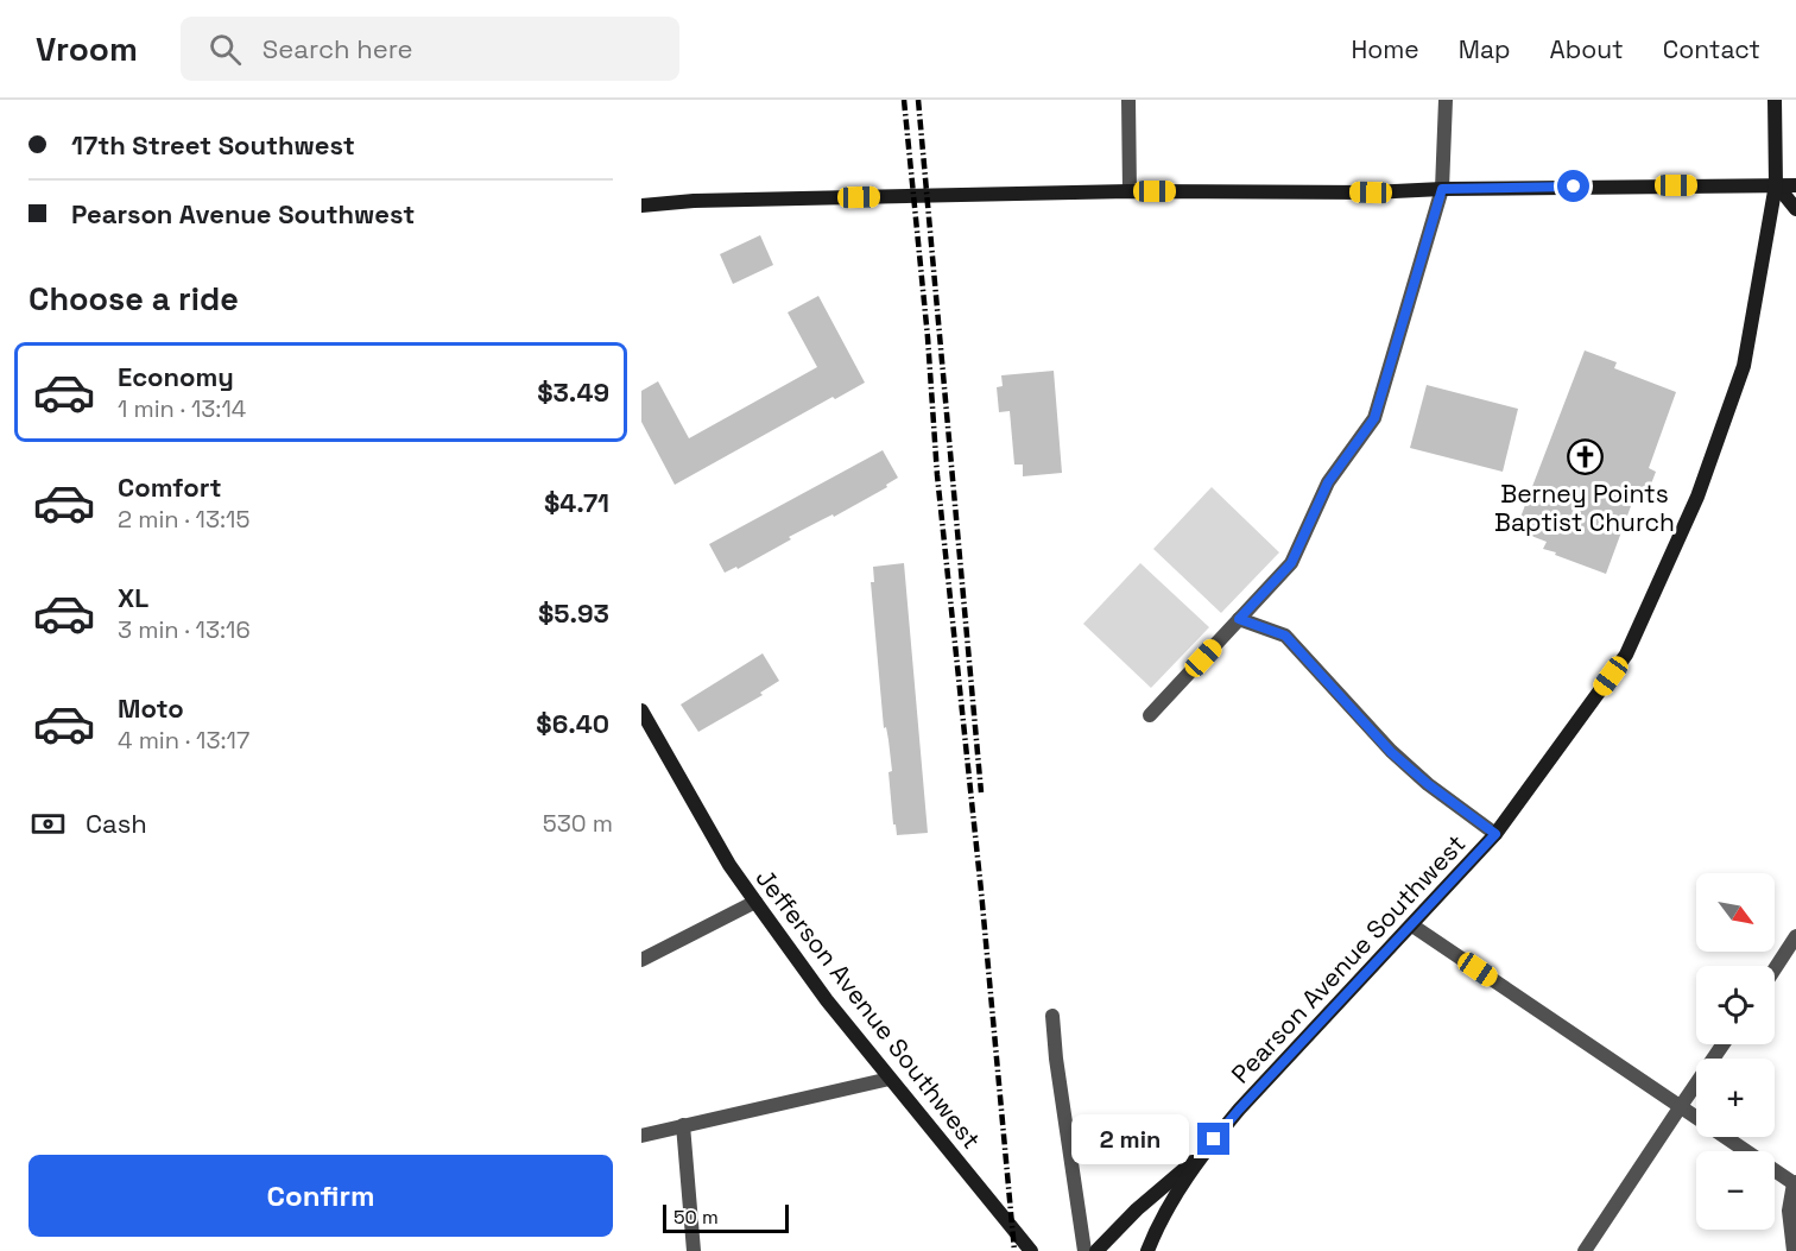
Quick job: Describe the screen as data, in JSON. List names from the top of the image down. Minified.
{"streets":{"street":["Pearson Avenue Southwest","Jefferson Avenue Southwest"]},"places":{"church":["Berney Points Baptist Church"]},"scale_bar":"50 m","north":"bottom right","page":{"header":"Vroom","search":"Search here","nav":["Home","Map","About","Contact"],"banner":["17th Street Southwest","Pearson Avenue Southwest"],"heading":"Choose a ride","list":[{"name":"Economy","note":"1 min · 13:14","value":"$3.49"},{"name":"Comfort","note":"2 min · 13:15","value":"$4.71"},{"name":"XL","note":"3 min · 13:16","value":"$5.93"},{"name":"Moto","note":"4 min · 13:17","value":"$6.40"}],"pay":["Cash","530 m"],"map_buttons":["+","−"],"bubble":"2 min","buttons":"Confirm","scale":"50 m"}}
